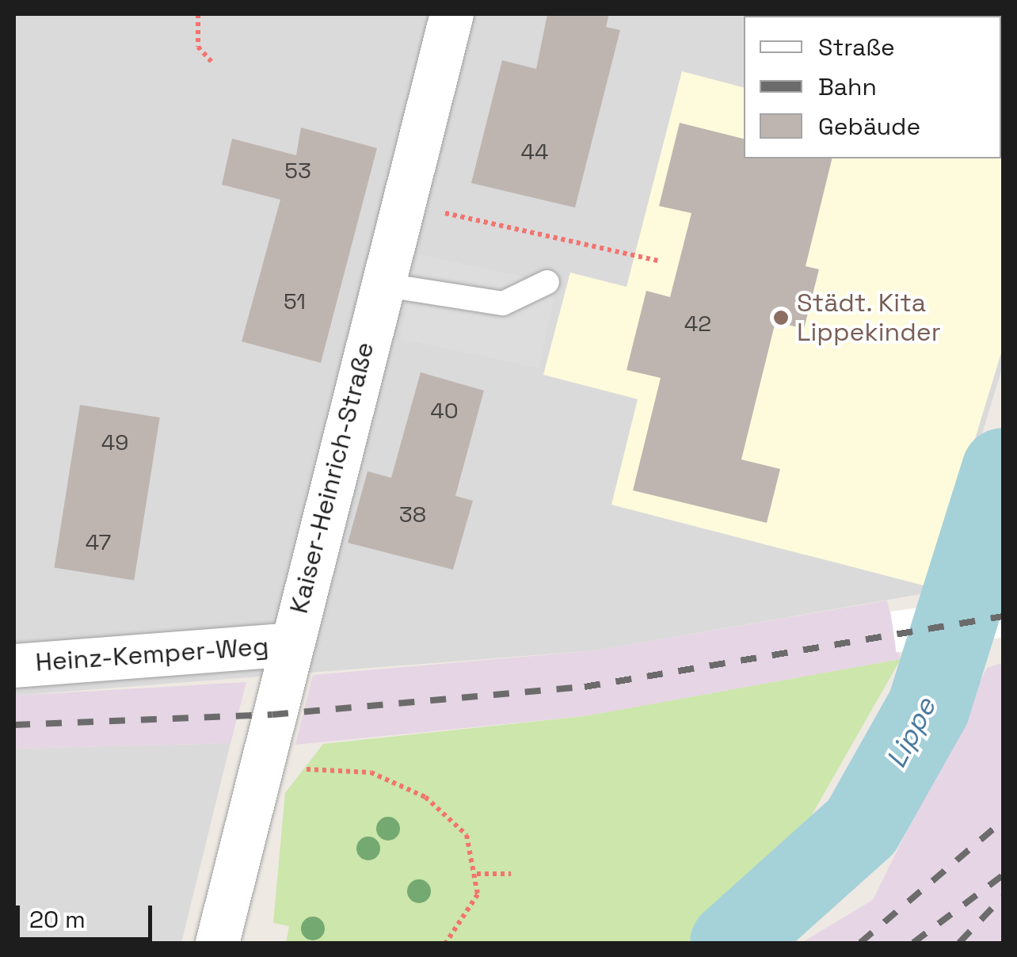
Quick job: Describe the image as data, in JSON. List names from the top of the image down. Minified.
{"streets":{"street":["Kaiser-Heinrich-Straße","Heinz-Kemper-Weg"]},"crossings":[["Kaiser-Heinrich-Straße","Heinz-Kemper-Weg"]],"water":["Lippe"],"places":["Städt. Kita Lippekinder"],"house_numbers":["44","53","51","42","40","49","38","47"],"legend":["Straße","Bahn","Gebäude"],"scale_bar":"20 m"}
